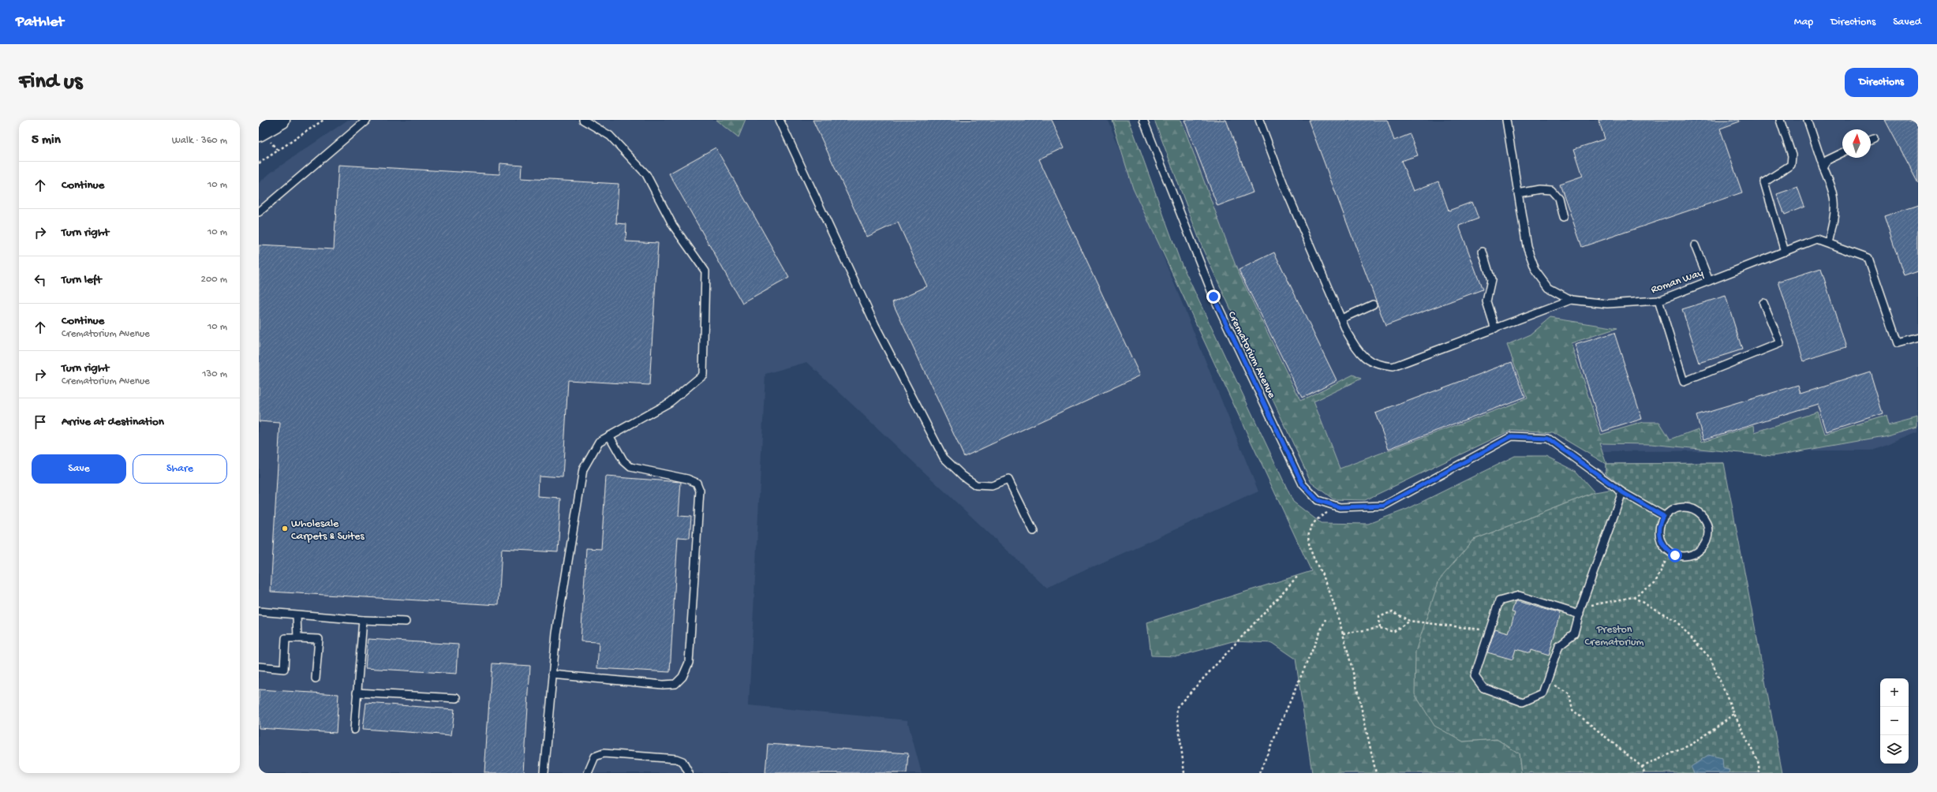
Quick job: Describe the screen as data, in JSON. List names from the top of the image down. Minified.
{"streets":{"lane":["Roman Way","Crematorium Avenue"]},"parks":["Preston Crematorium"],"places":["Wholesale Carpets & Suites"],"north":"top","page":{"header":"Pathlet","nav":["Map","Directions","Saved"],"buttons":["Directions",["Save","Share"]],"title":"Find us","heading":["5 min","Walk · 360 m"],"list":[["Continue","10 m"],["Turn right","10 m"],["Turn left","200 m"],["Continue","Crematorium Avenue","10 m"],["Turn right","Crematorium Avenue","130 m"],"Arrive at destination"],"map_buttons":["+","−"]}}
